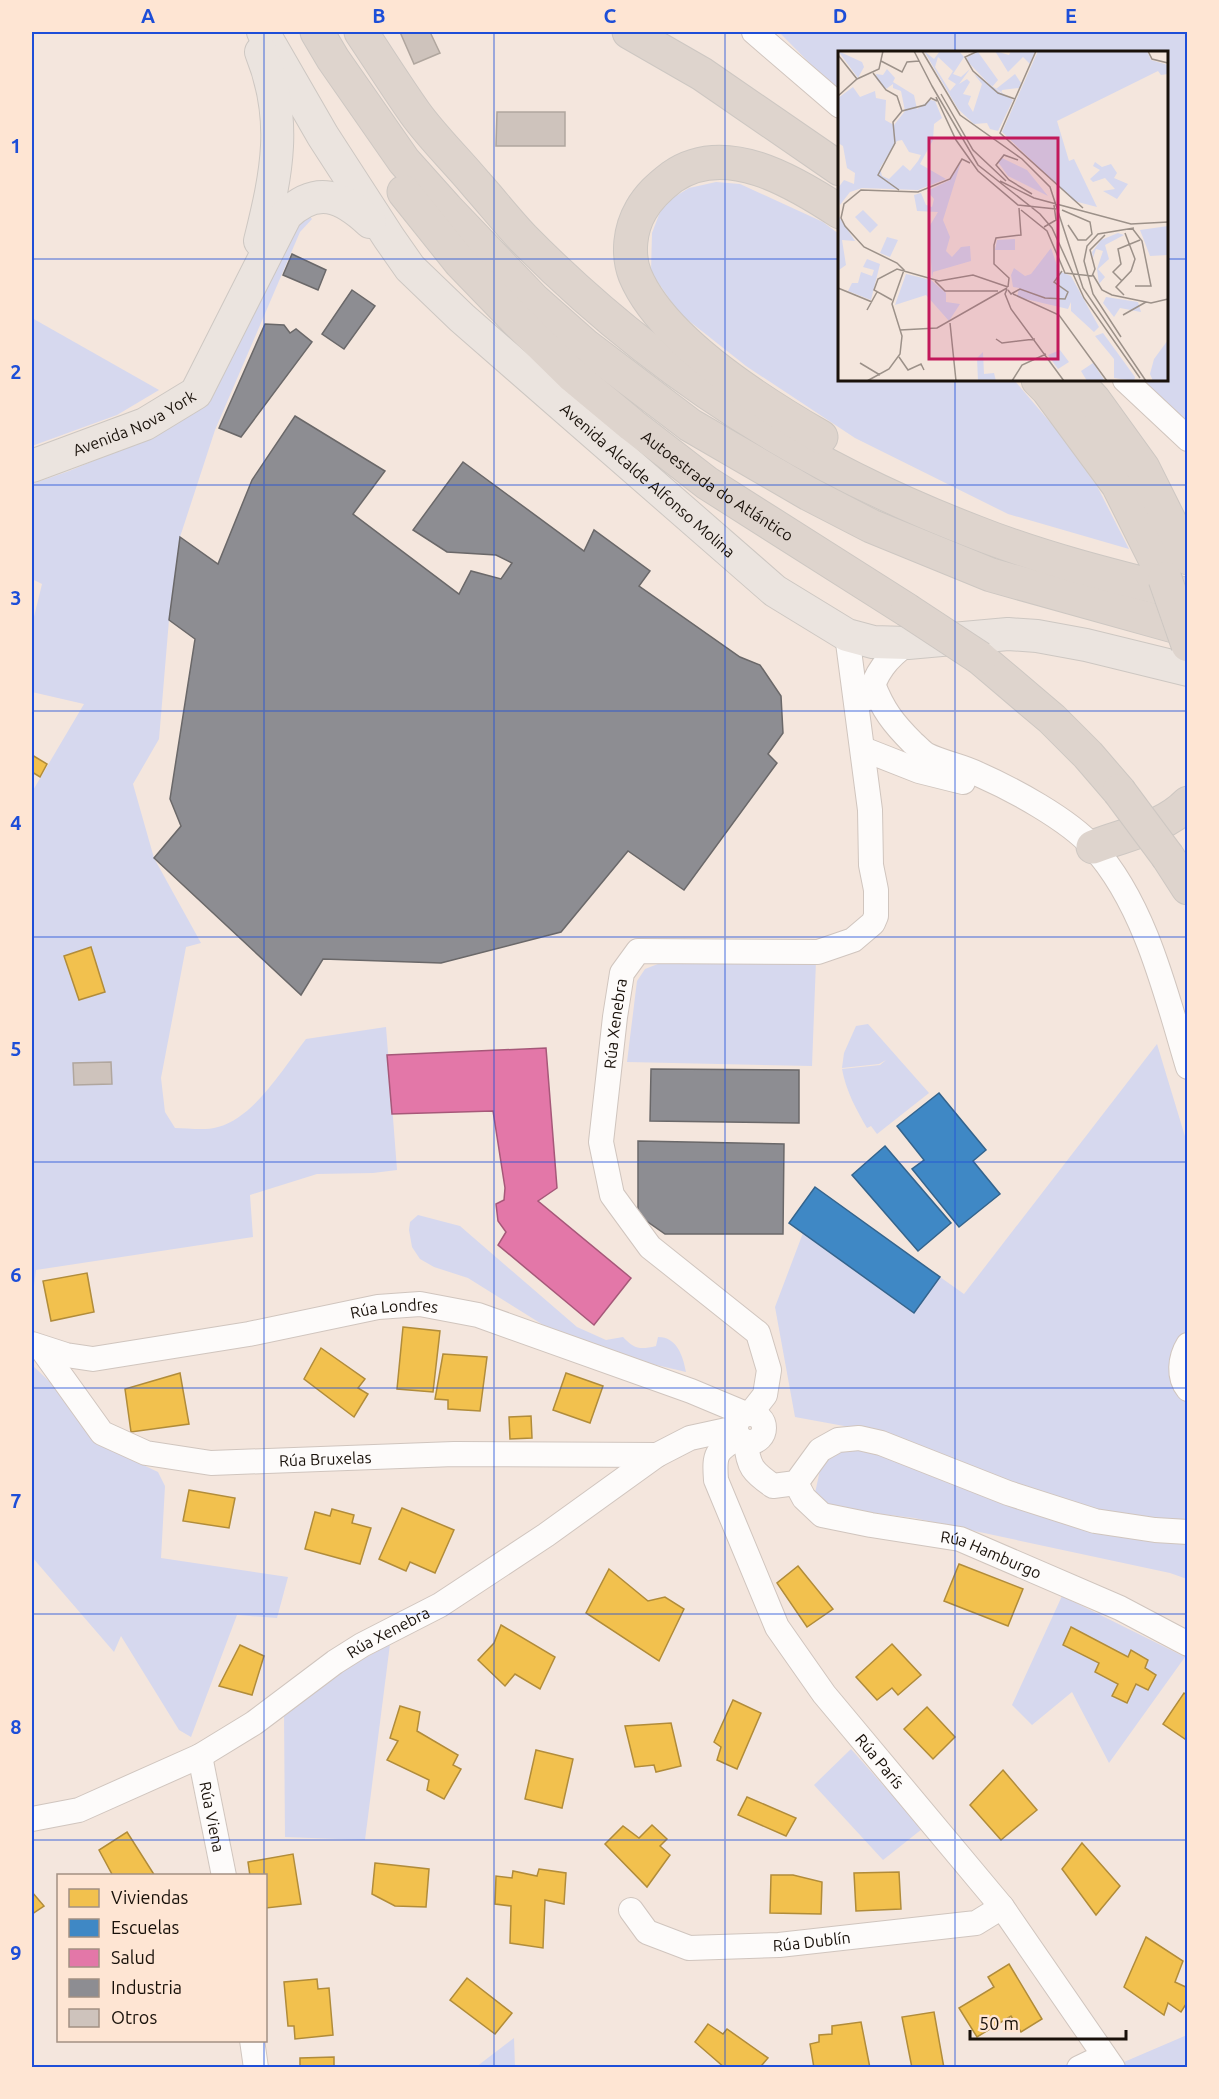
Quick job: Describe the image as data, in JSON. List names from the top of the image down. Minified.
{"streets":{"highway":["Autoestrada do Atlántico"],"main road":["Avenida Nova York","Avenida Alcalde Alfonso Molina"],"street":["Rúa Xenebra","Rúa Londres","Rúa Bruxelas","Rúa Hamburgo","Rúa París","Rúa Viena","Rúa Dublín"]},"crossings":[["Avenida Alcalde Alfonso Molina","Rúa Xenebra"],["Rúa Xenebra","Rúa Londres"],["Rúa Xenebra","Rúa Bruxelas"],["Rúa Xenebra","Rúa París"],["Rúa Xenebra","Rúa Viena"],["Rúa Londres","Rúa Bruxelas"],["Rúa Londres","Rúa París"],["Rúa París","Rúa Dublín"]],"legend":["Viviendas","Escuelas","Salud","Industria","Otros"],"scale_bar":"50 m","grid":{"columns":["A","B","C","D","E"],"rows":["1","2","3","4","5","6","7","8","9"]}}
